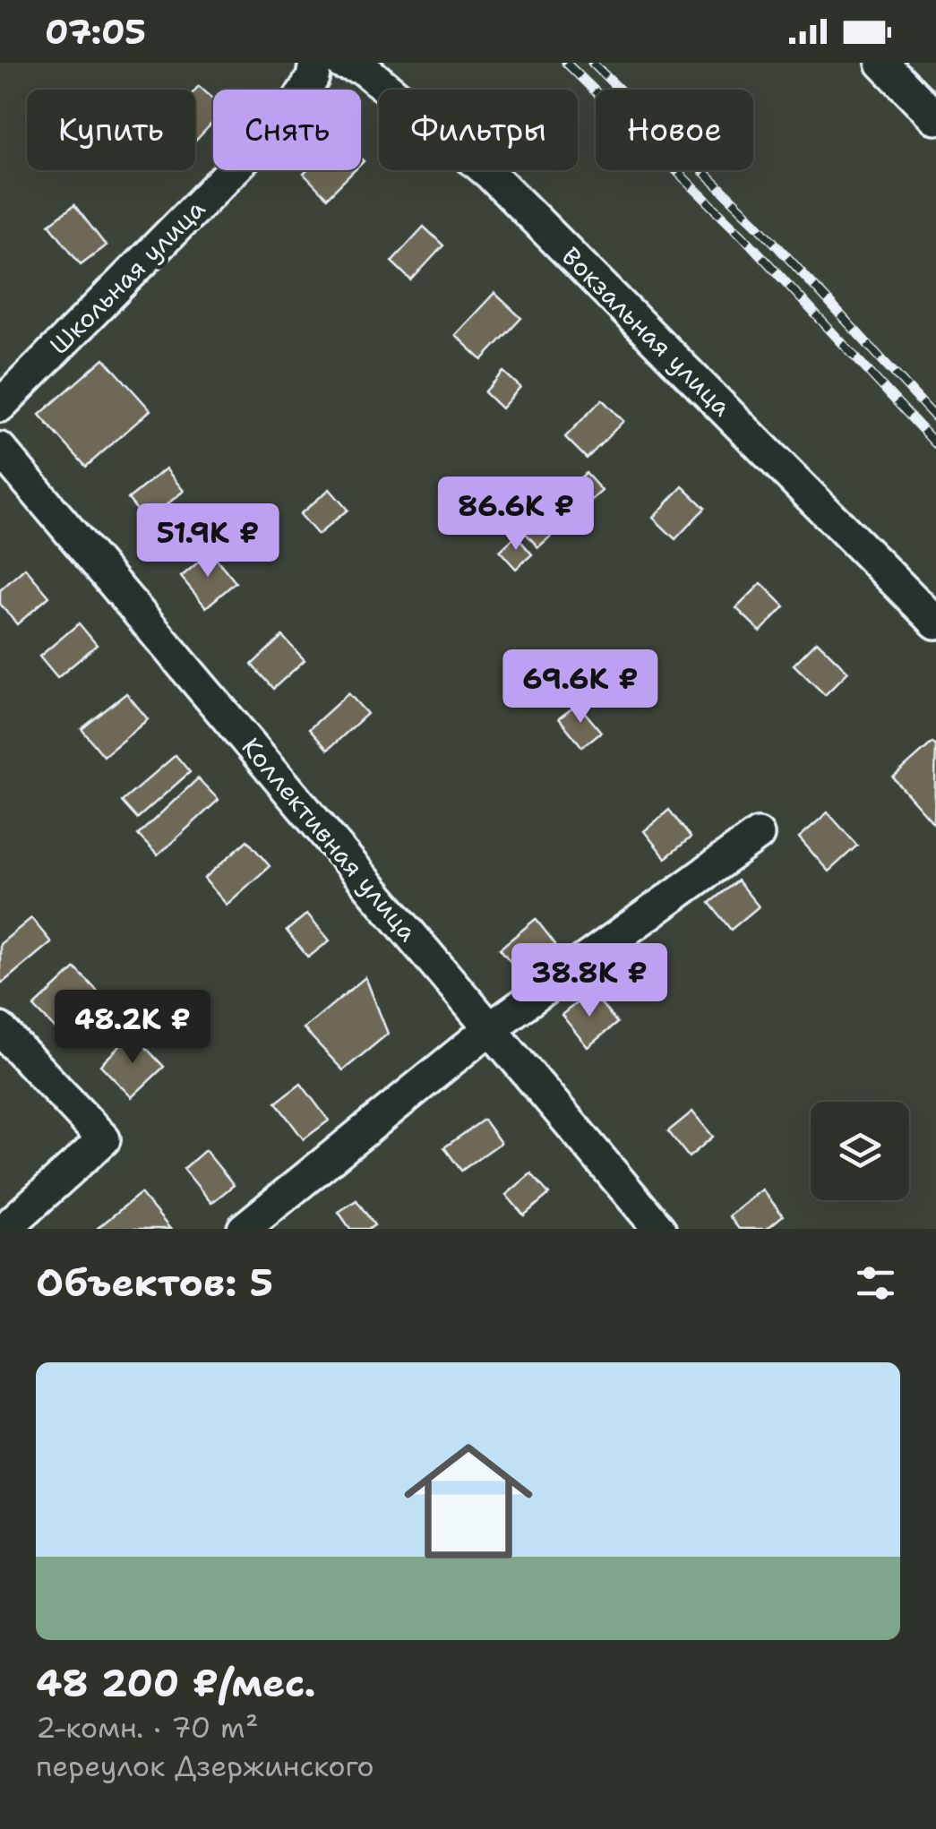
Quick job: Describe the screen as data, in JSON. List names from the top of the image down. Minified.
{"streets":{"street":["Школьная улица","Вокзальная улица","Коллективная улица"]},"page":{"status":"07:05","chip":["Купить","Снять","Фильтры","Новое"],"price":["86.6K ₽","51.9K ₽","69.6K ₽","38.8K ₽","48.2K ₽"],"heading":"Объектов: 5","list":[{"name":"48 200 ₽/мес.","note":"2-комн. · 70 m² · переулок Дзержинского"}]}}
